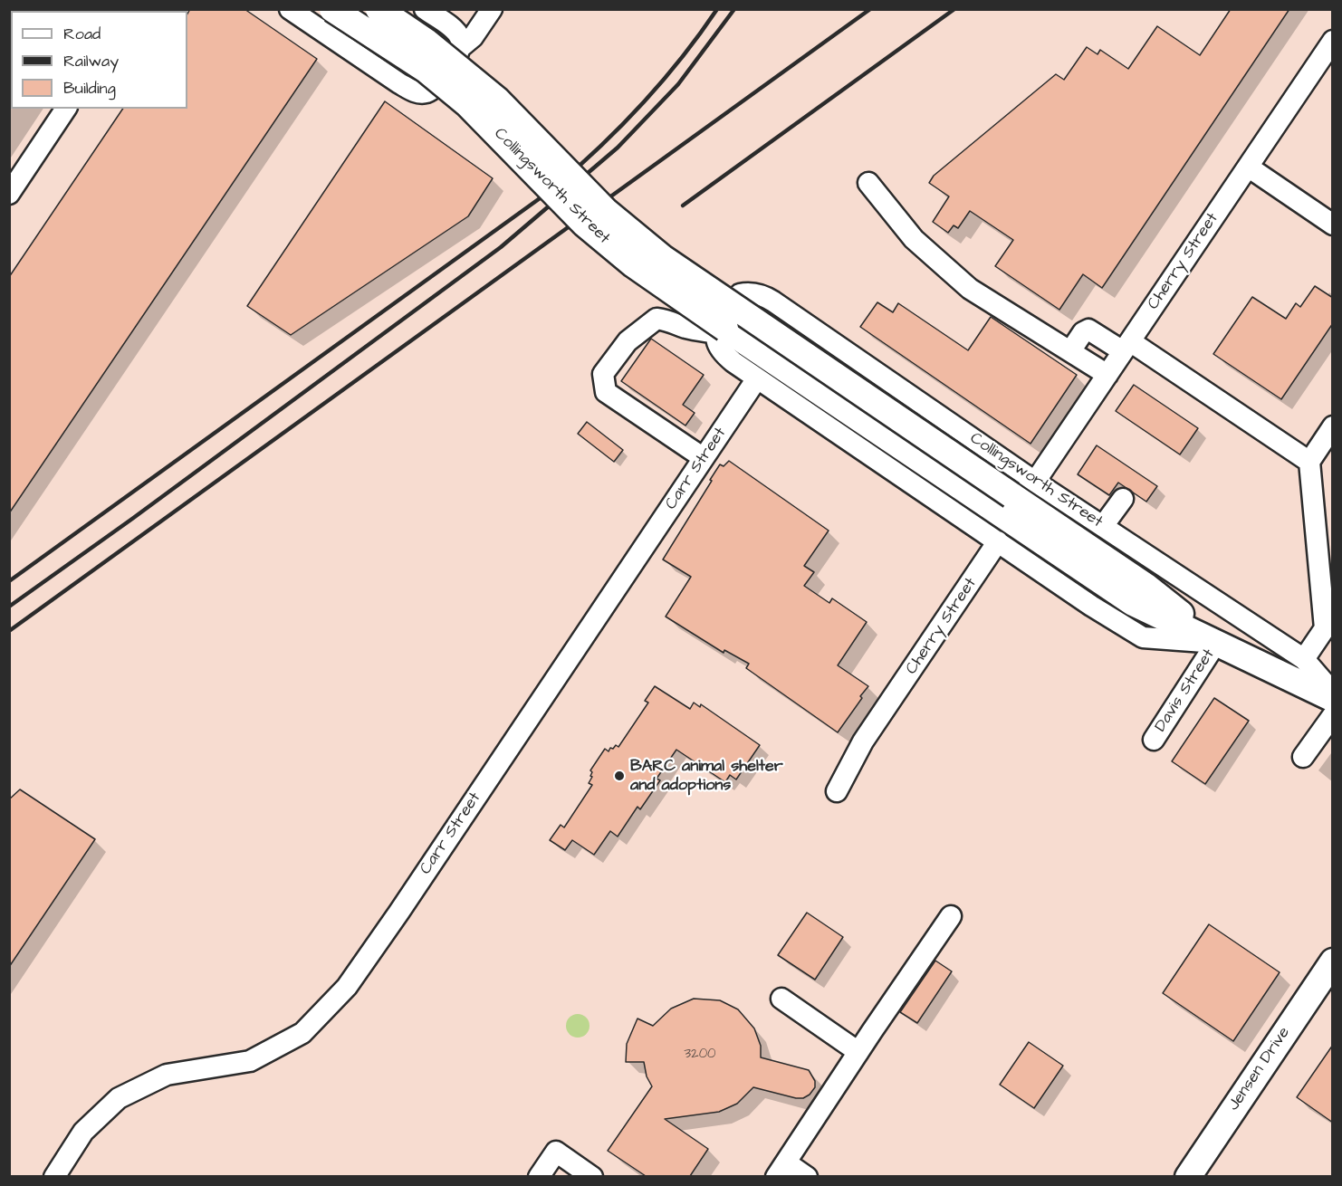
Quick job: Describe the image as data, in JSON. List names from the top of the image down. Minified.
{"streets":{"main road":["Collingsworth Street","Jensen Drive"],"street":["Cherry Street","Carr Street","Davis Street"]},"crossings":[["Collingsworth Street","Cherry Street"],["Collingsworth Street","Carr Street"],["Collingsworth Street","Davis Street"]],"places":["BARC animal shelter and adoptions"],"house_numbers":["3200"],"legend":["Road","Railway","Building"]}
